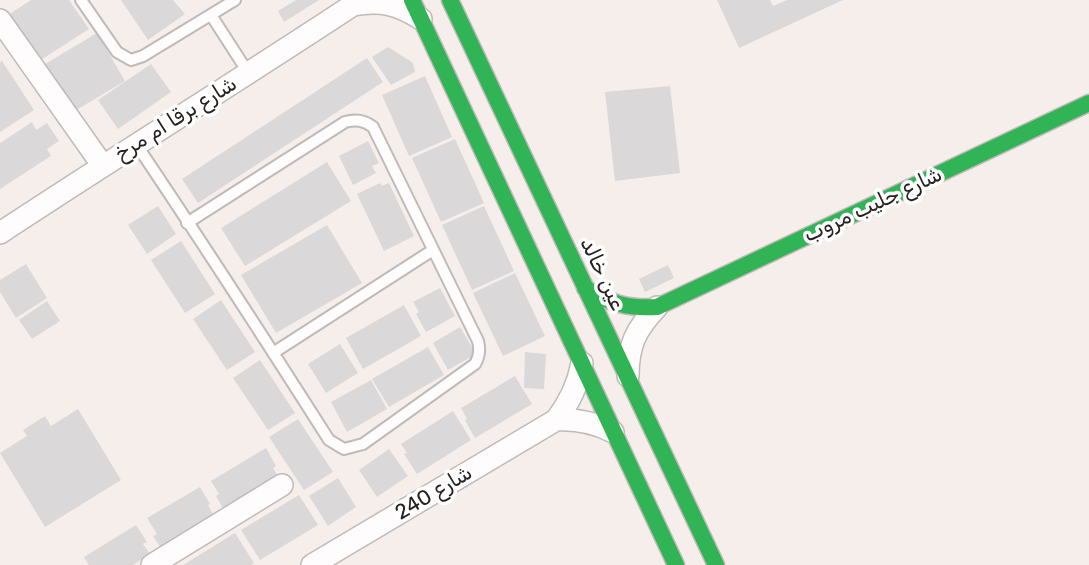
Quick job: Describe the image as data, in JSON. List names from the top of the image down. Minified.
{"streets":{"street":["شارع برقا ام مرخ","شارع جليب مروب","عين خالد","شارع 240"]},"crossings":[["شارع جليب مروب","عين خالد"]]}
